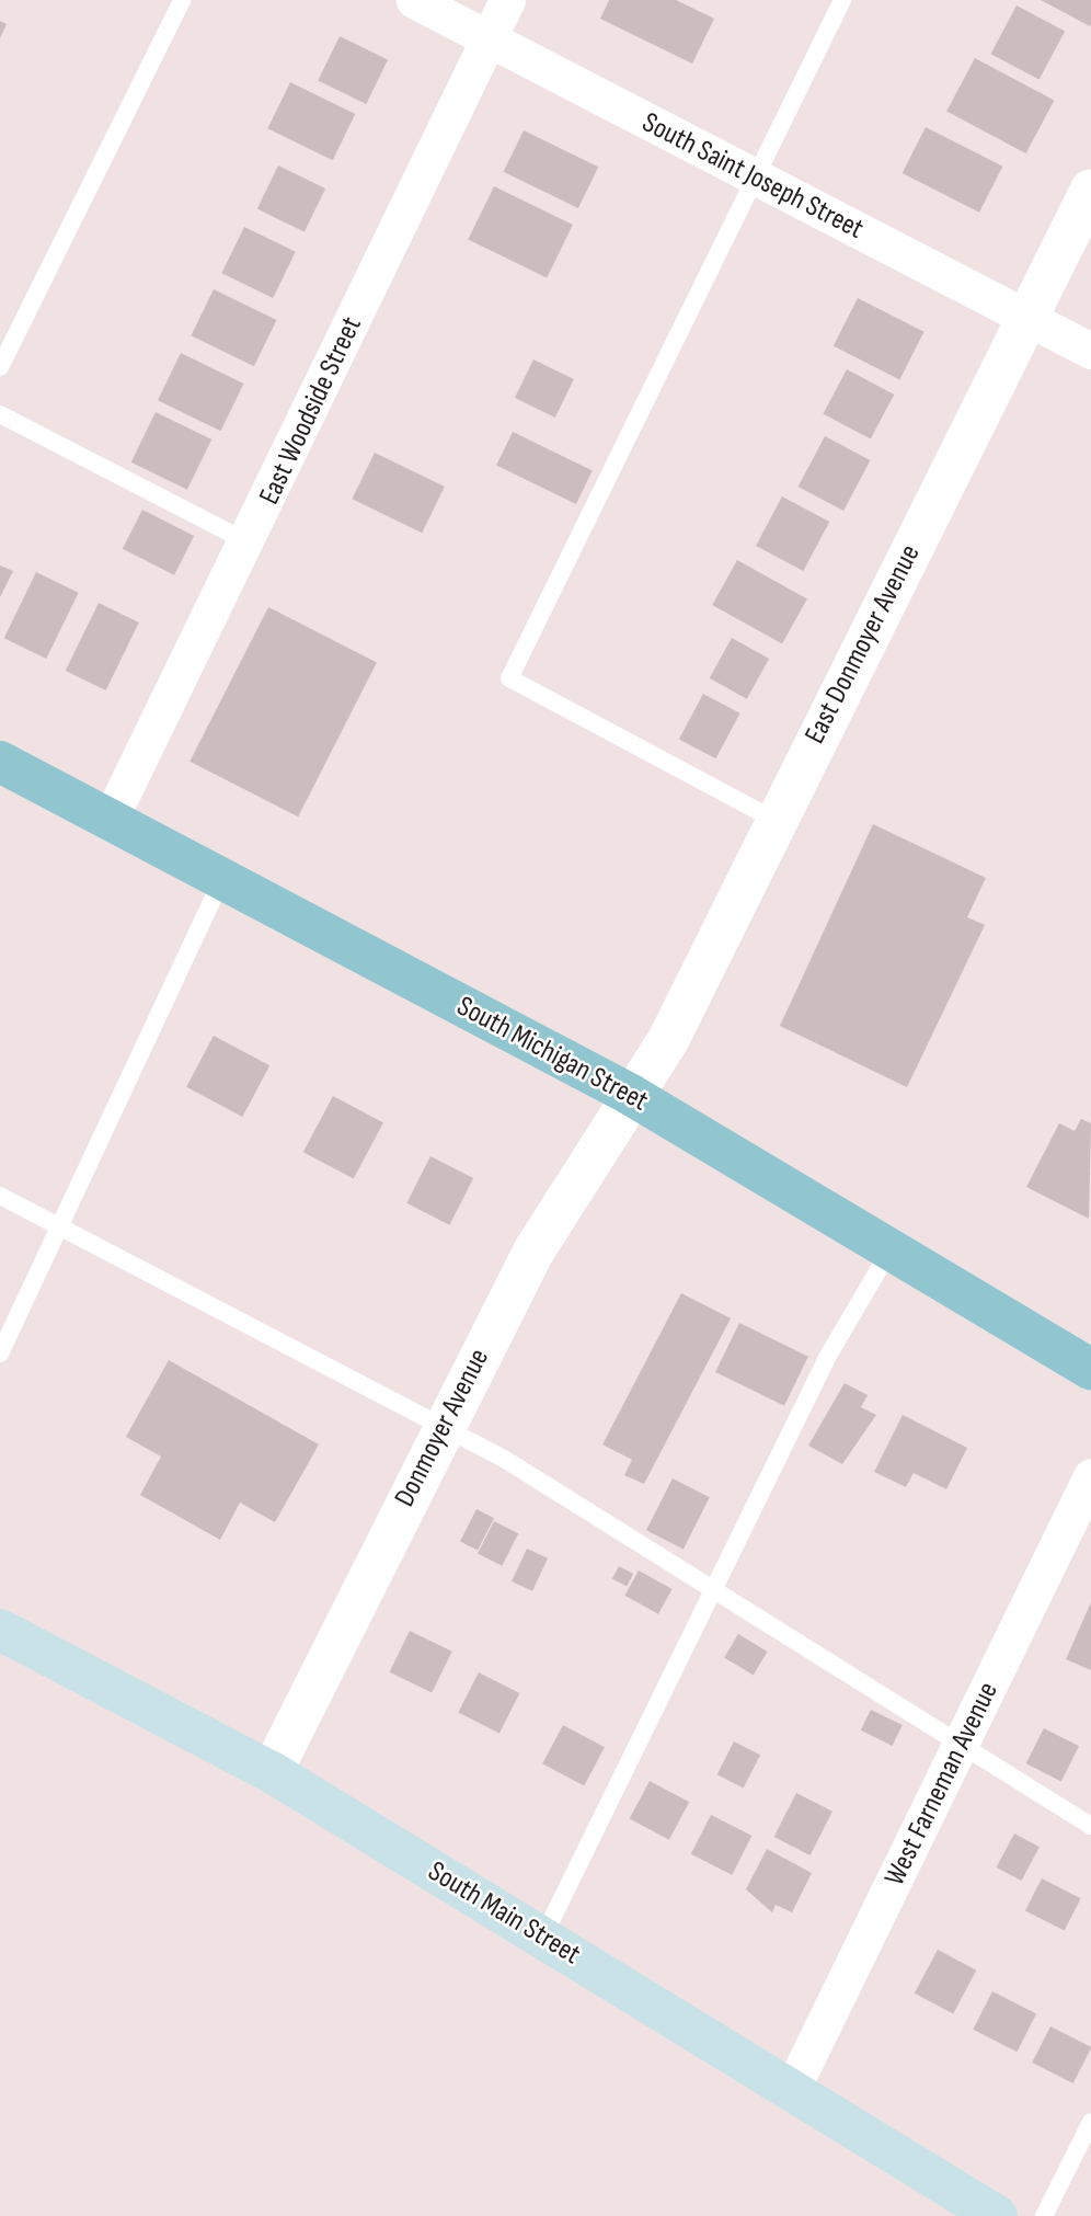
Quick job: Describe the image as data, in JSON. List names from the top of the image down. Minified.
{"streets":{"main road":["South Michigan Street","South Main Street"],"street":["South Saint Joseph Street","East Woodside Street","East Donmoyer Avenue","Donmoyer Avenue","West Farneman Avenue"]},"crossings":[["South Saint Joseph Street","East Woodside Street"],["South Saint Joseph Street","East Donmoyer Avenue"],["East Woodside Street","South Michigan Street"],["East Donmoyer Avenue","South Michigan Street"],["East Donmoyer Avenue","Donmoyer Avenue"],["South Michigan Street","Donmoyer Avenue"],["Donmoyer Avenue","South Main Street"],["West Farneman Avenue","South Main Street"]]}
